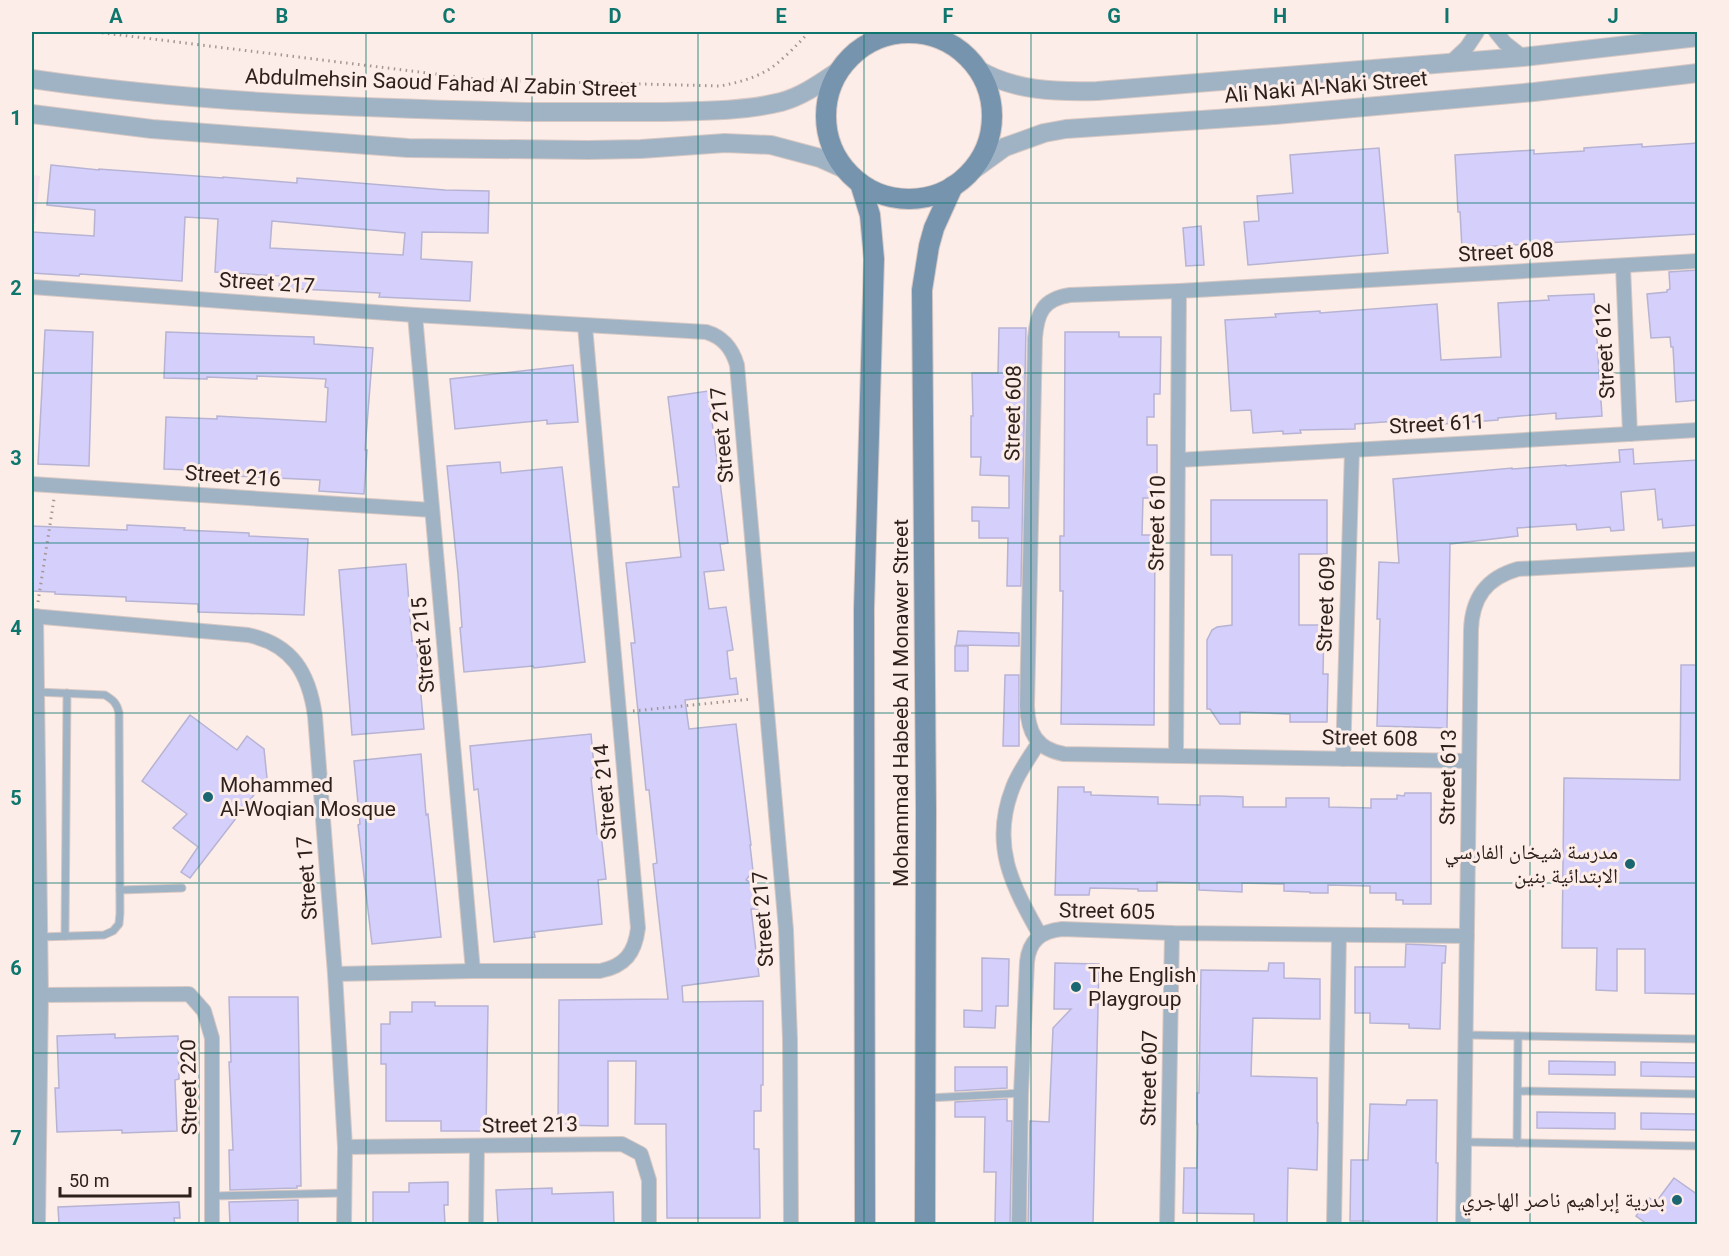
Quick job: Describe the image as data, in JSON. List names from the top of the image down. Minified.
{"streets":{"main road":["Mohammad Habeeb Al Monawer Street"],"street":["Abdulmehsin Saoud Fahad Al Zabin Street","Ali Naki Al-Naki Street","Street 608","Street 217","Street 612","Street 611","Street 216","Street 610","Street 609","Street 215","Street 613","Street 214","Street 17","Street 605","Street 607","Street 220","Street 213"]},"crossings":[["Abdulmehsin Saoud Fahad Al Zabin Street","Ali Naki Al-Naki Street"],["Abdulmehsin Saoud Fahad Al Zabin Street","Mohammad Habeeb Al Monawer Street"],["Ali Naki Al-Naki Street","Mohammad Habeeb Al Monawer Street"],["Street 608","Street 612"],["Street 608","Street 610"],["Street 608","Street 609"],["Street 608","Street 613"],["Street 217","Street 215"],["Street 217","Street 214"],["Street 612","Street 611"],["Street 611","Street 610"],["Street 611","Street 609"],["Street 216","Street 215"],["Street 215","Street 214"],["Street 613","Street 605"],["Street 214","Street 17"],["Street 17","Street 213"],["Street 605","Street 607"]],"places":["Mohammed Al-Woqian Mosque","مدرسة شيخان الفارسي الابتدائية بنين","The English Playgroup","بدرية إبراهيم ناصر الهاجري"],"scale_bar":"50 m","grid":{"columns":["A","B","C","D","E","F","G","H","I","J"],"rows":["1","2","3","4","5","6","7"]}}
